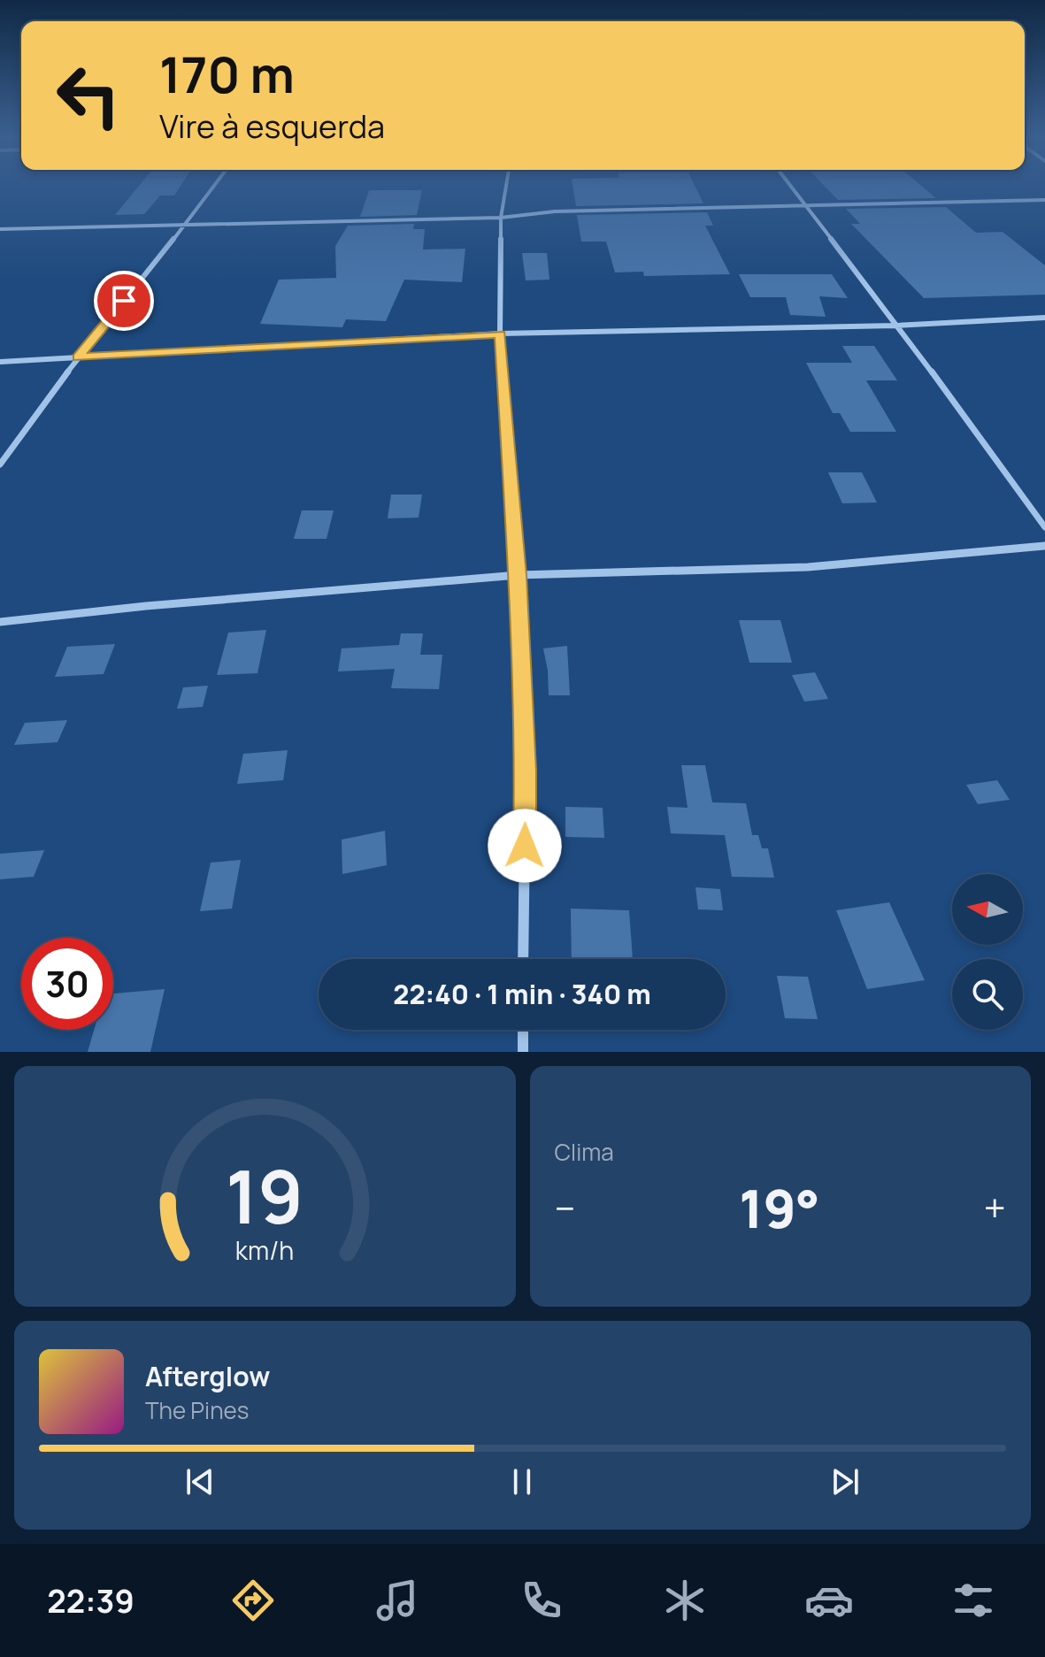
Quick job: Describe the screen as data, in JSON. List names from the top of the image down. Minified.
{"north":"left","page":{"turn":["170 m","Vire à esquerda"],"limit":"30","trip":"22:40 · 1 min · 340 m","tile":"Clima","heat":["−","19°","+"],"song":["Afterglow","The Pines"],"tabs":"22:39","gauge":["19","km/h"]}}
